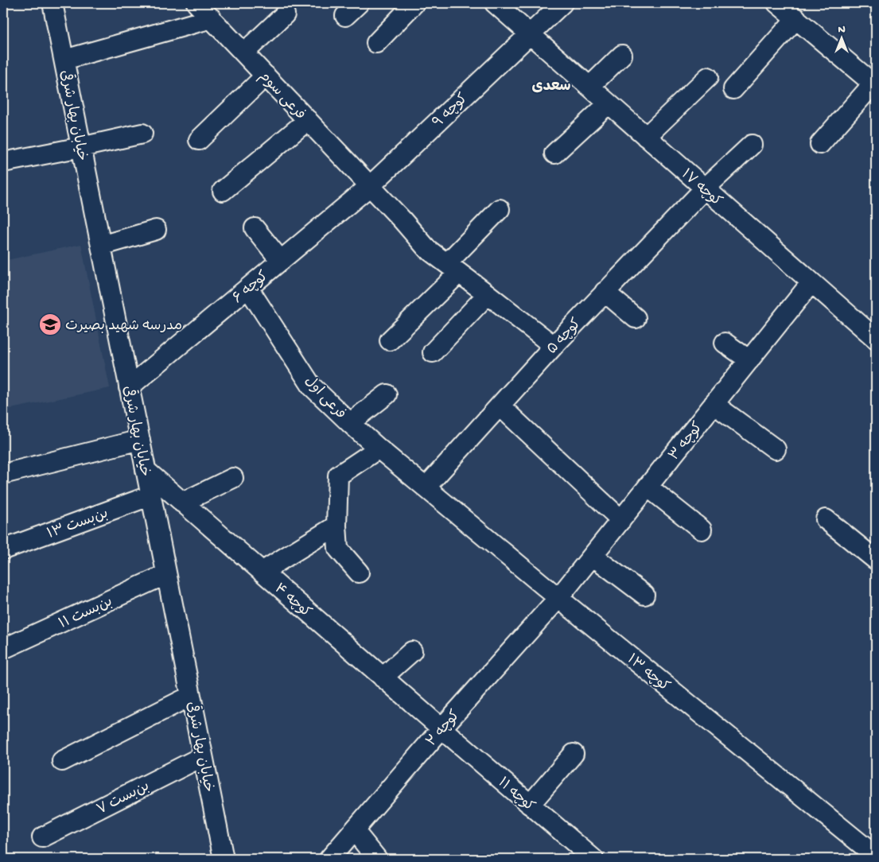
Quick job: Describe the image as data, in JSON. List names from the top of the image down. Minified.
{"streets":{"street":["فرعی سوم","کوچه ۹","خیابان بهار شرقی","کوچه ۱۷","کوچه ۶","کوچه ۵","فرعی اول","کوچه ۳","بن‌بست ۱۳","کوچه ۴","بن‌بست ۱۱","کوچه ۱۳","کوچه ۲","کوچه ۱۱","بن‌بست ۷"]},"crossings":[["فرعی سوم","کوچه ۹"],["فرعی سوم","کوچه ۶"],["کوچه ۹","کوچه ۱۷"],["کوچه ۹","کوچه ۶"],["خیابان بهار شرقی","کوچه ۶"],["خیابان بهار شرقی","بن‌بست ۱۳"],["خیابان بهار شرقی","کوچه ۴"],["خیابان بهار شرقی","بن‌بست ۱۱"],["خیابان بهار شرقی","بن‌بست ۷"],["کوچه ۱۷","کوچه ۵"],["کوچه ۱۷","کوچه ۳"],["کوچه ۶","فرعی اول"],["کوچه ۵","فرعی اول"],["کوچه ۵","کوچه ۱۳"],["فرعی اول","کوچه ۱۳"],["کوچه ۳","کوچه ۱۳"],["کوچه ۳","کوچه ۲"],["کوچه ۴","کوچه ۲"],["کوچه ۴","کوچه ۱۱"],["کوچه ۱۳","کوچه ۲"],["کوچه ۲","کوچه ۱۱"]],"districts":["سعدی"],"places":{"school or university":["مدرسه شهید بصیرت"]},"north":"top"}
